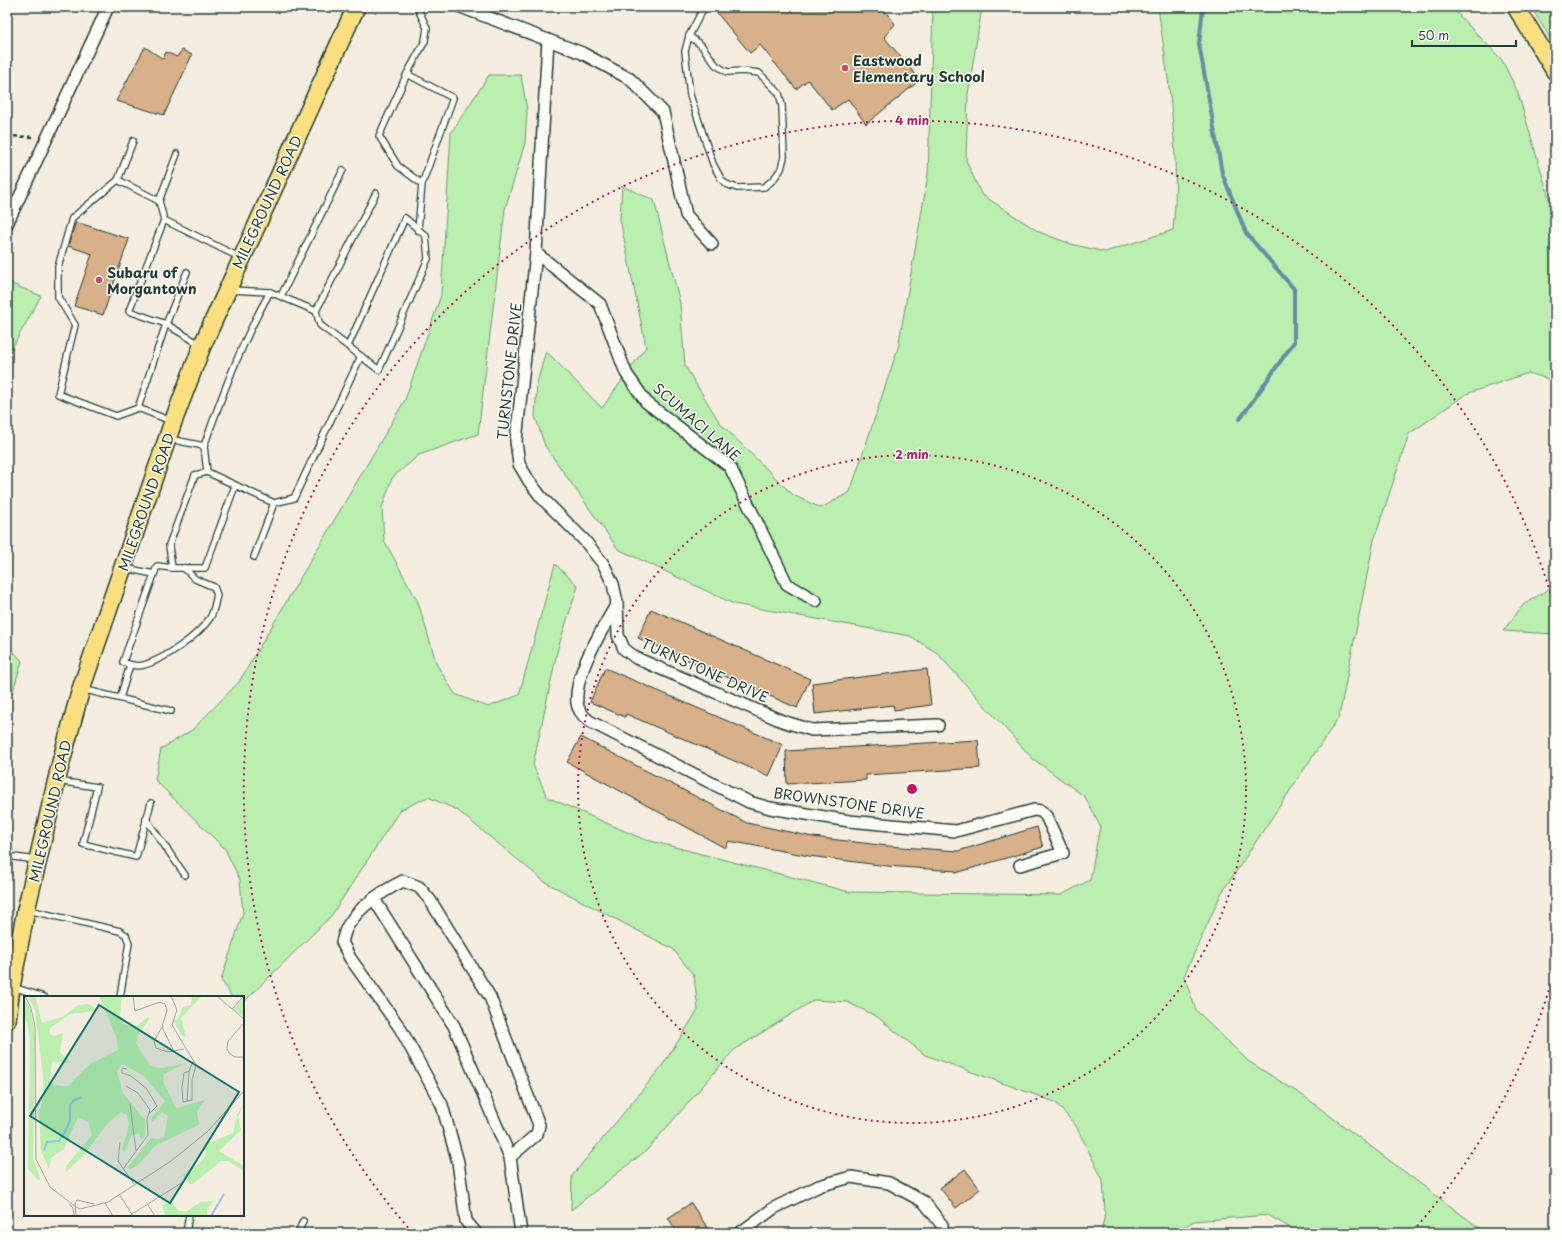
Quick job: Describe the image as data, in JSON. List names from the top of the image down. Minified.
{"streets":{"main road":["MILEGROUND ROAD"],"street":["TURNSTONE DRIVE","SCUMACI LANE","BROWNSTONE DRIVE"]},"crossings":[["TURNSTONE DRIVE","SCUMACI LANE"],["TURNSTONE DRIVE","BROWNSTONE DRIVE"]],"places":["Eastwood Elementary School","Subaru of Morgantown"],"scale_bar":"50 m","rings":["4 min","2 min"]}
